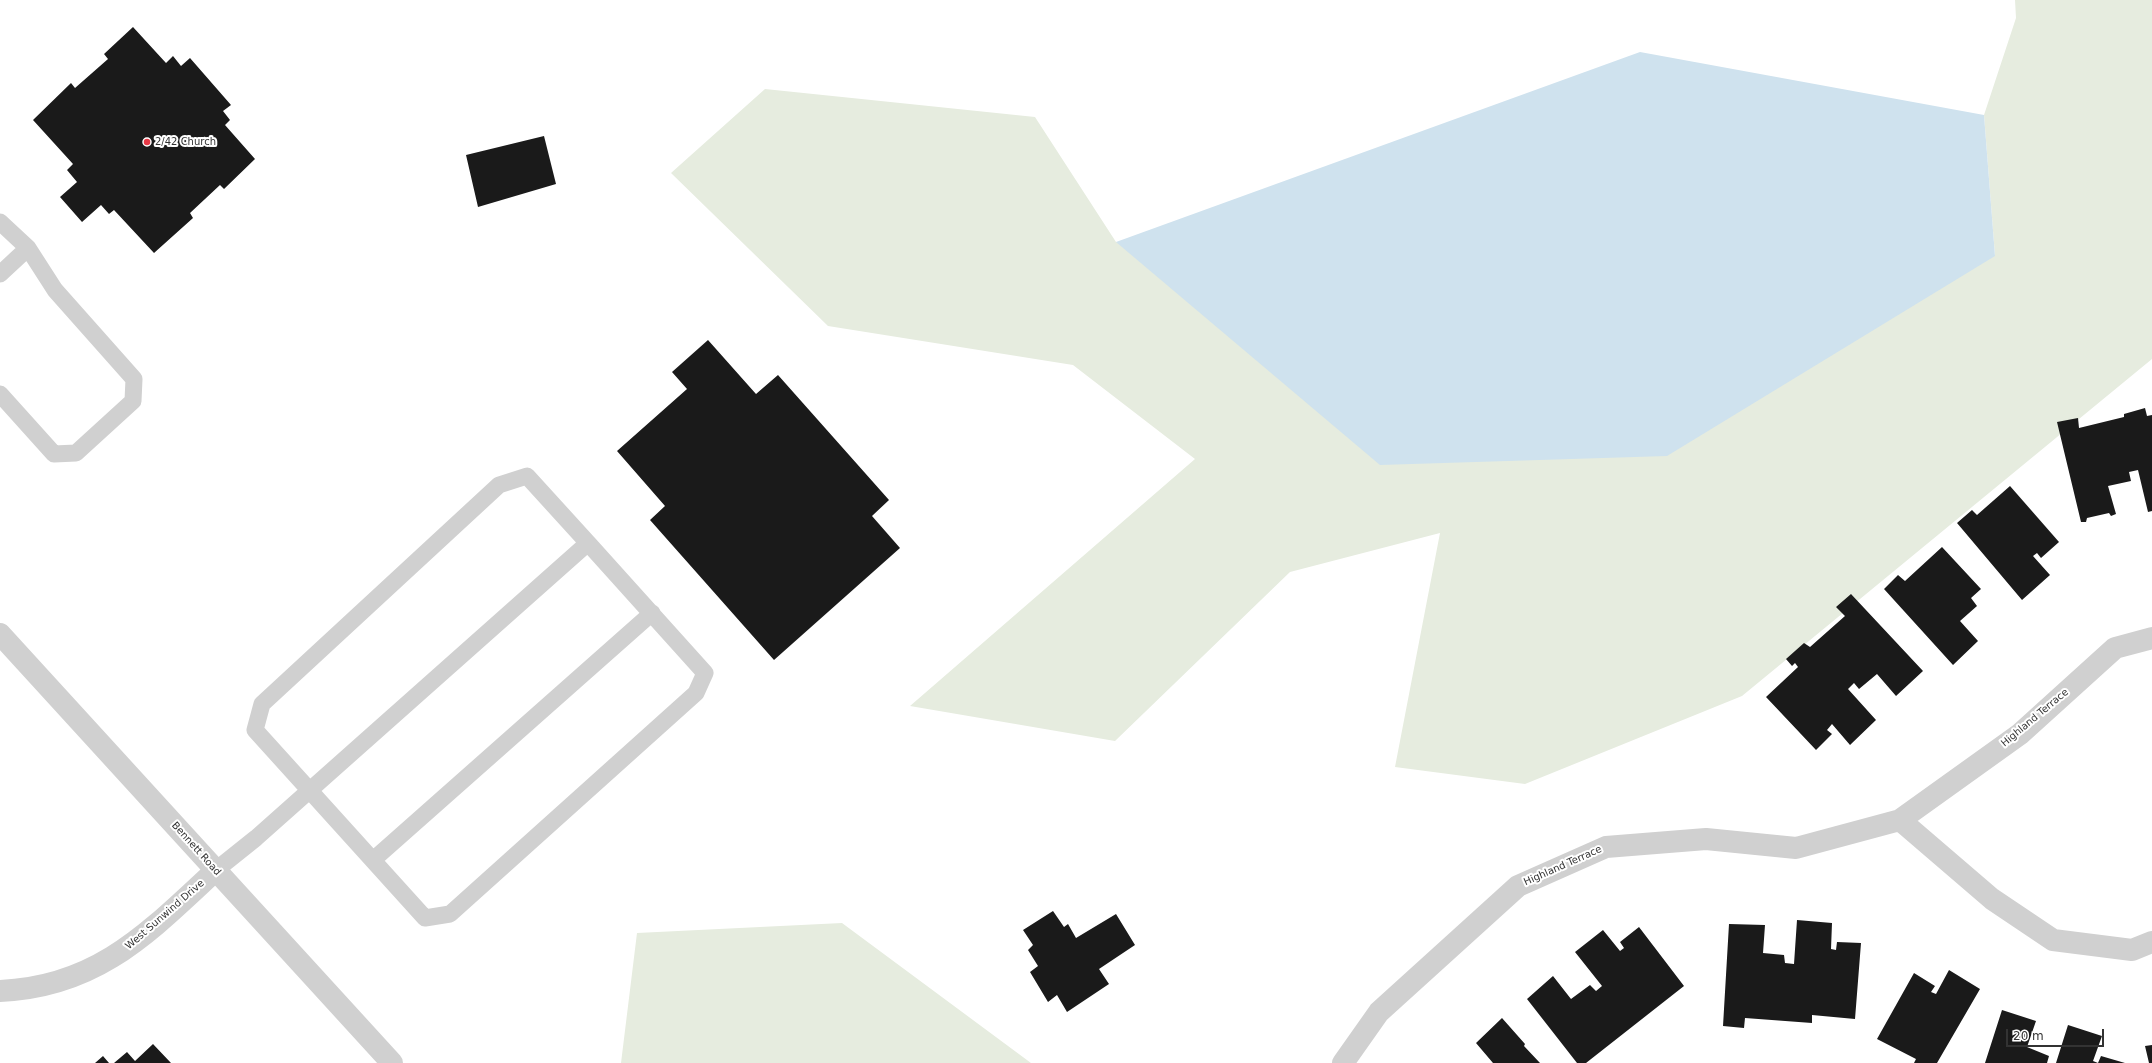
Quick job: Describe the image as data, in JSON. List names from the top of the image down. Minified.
{"streets":{"street":["Highland Terrace","Bennett Road","West Sunwind Drive"]},"crossings":[["Bennett Road","West Sunwind Drive"]],"places":["2/42 Church"],"scale_bar":"20 m"}
